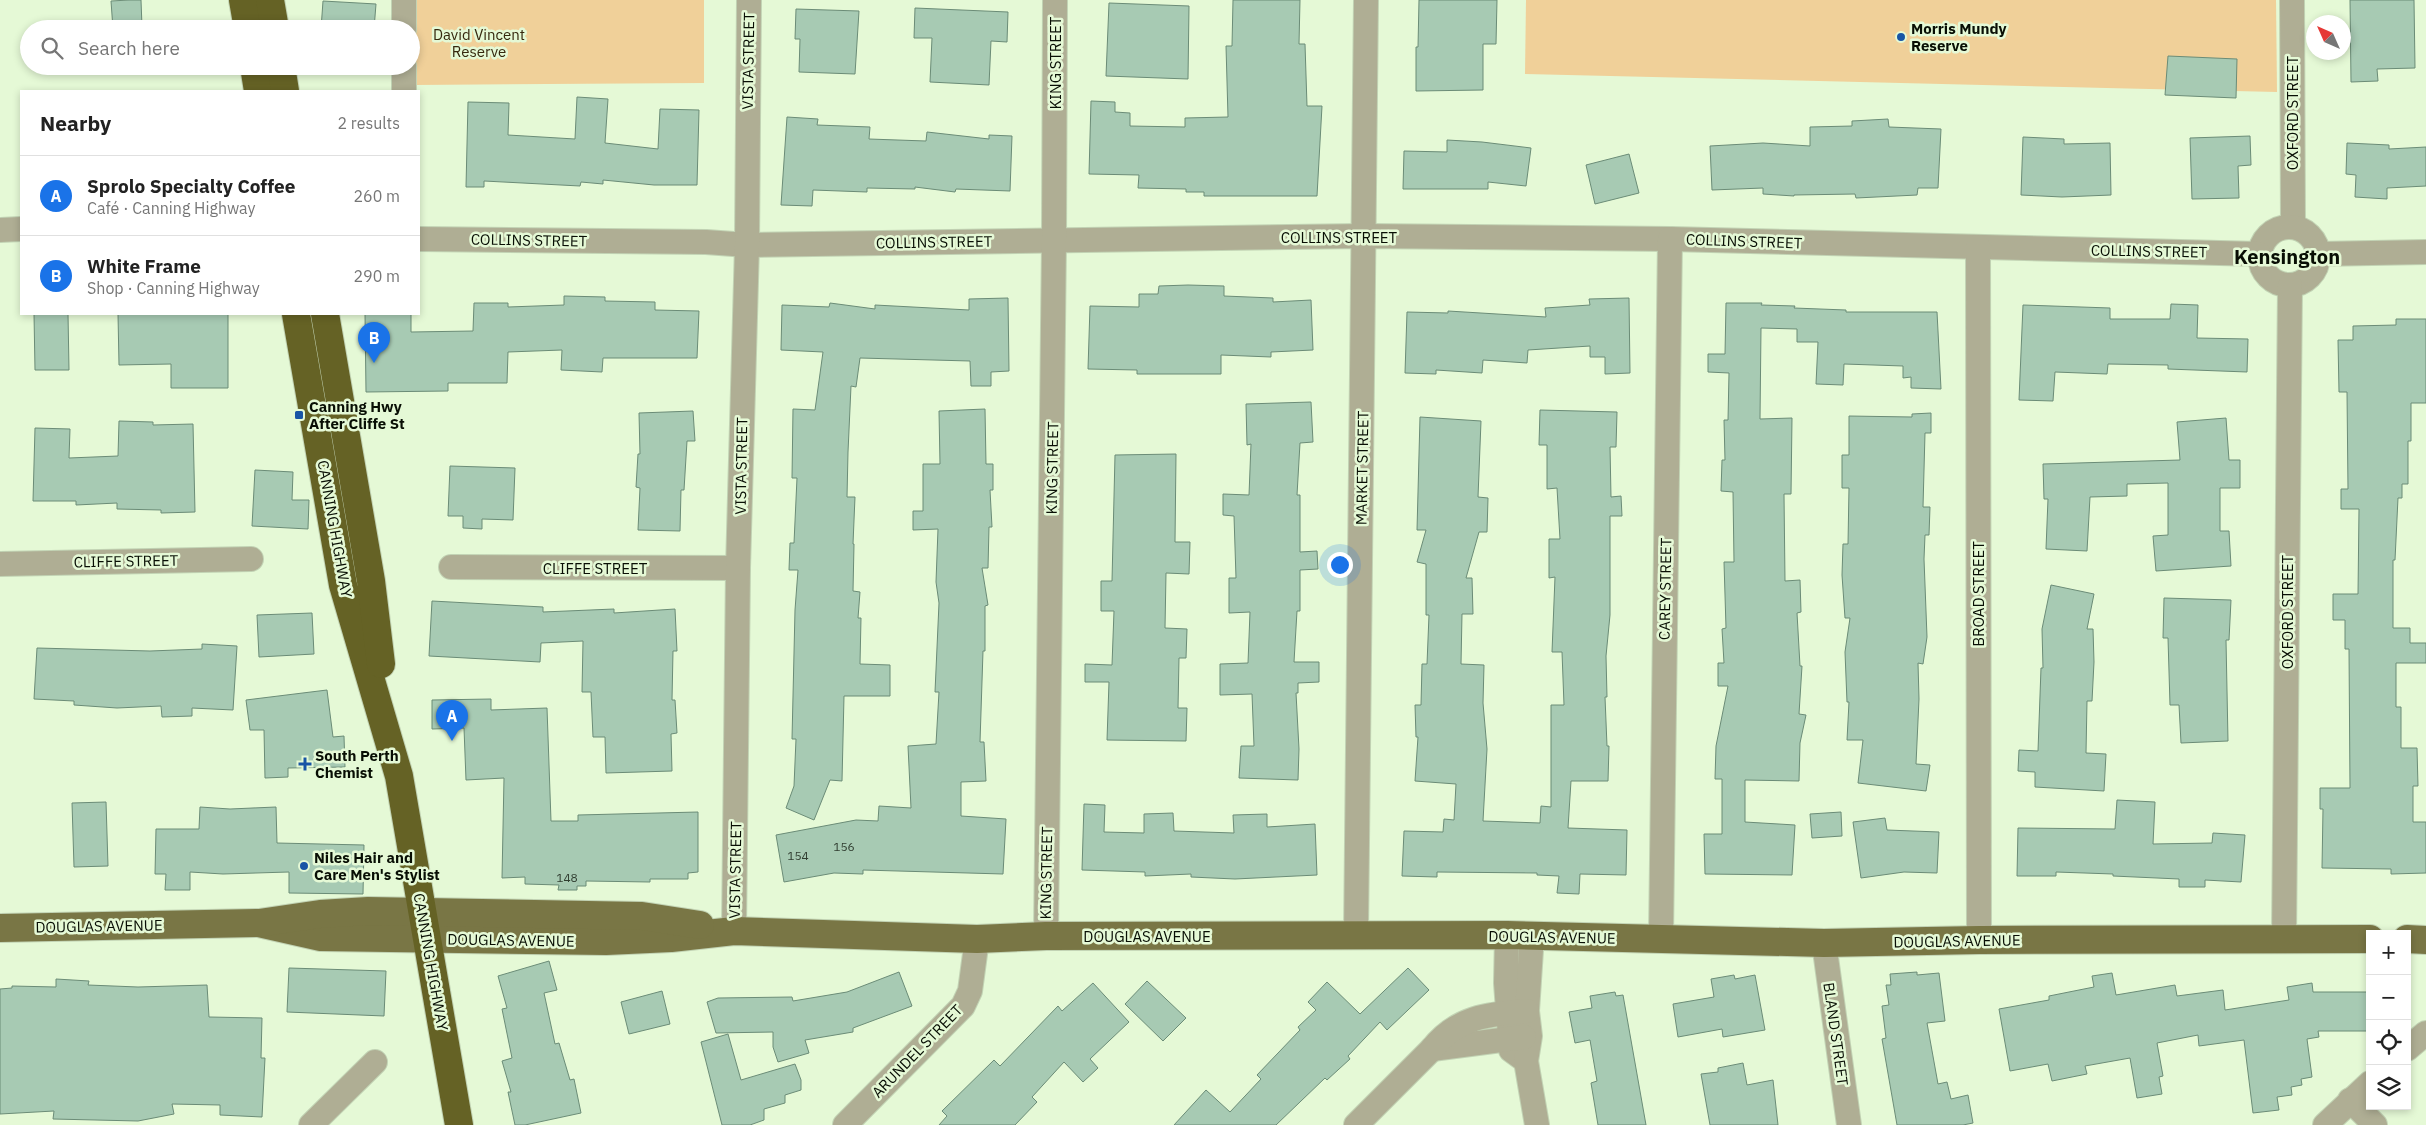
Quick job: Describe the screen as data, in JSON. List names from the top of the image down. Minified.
{"streets":{"highway":["CANNING HIGHWAY"],"main road":["DOUGLAS AVENUE"],"street":["VISTA STREET","KING STREET","OXFORD STREET","COLLINS STREET","MARKET STREET","CLIFFE STREET","CAREY STREET","BROAD STREET","BLAND STREET","ARUNDEL STREET"]},"crossings":[["VISTA STREET","COLLINS STREET"],["VISTA STREET","CLIFFE STREET"],["VISTA STREET","DOUGLAS AVENUE"],["KING STREET","COLLINS STREET"],["KING STREET","DOUGLAS AVENUE"],["OXFORD STREET","COLLINS STREET"],["OXFORD STREET","DOUGLAS AVENUE"],["COLLINS STREET","MARKET STREET"],["COLLINS STREET","CAREY STREET"],["COLLINS STREET","BROAD STREET"],["MARKET STREET","DOUGLAS AVENUE"],["CANNING HIGHWAY","DOUGLAS AVENUE"],["CAREY STREET","DOUGLAS AVENUE"],["BROAD STREET","DOUGLAS AVENUE"],["DOUGLAS AVENUE","BLAND STREET"],["DOUGLAS AVENUE","ARUNDEL STREET"]],"districts":["Kensington"],"parks":["David Vincent Reserve"],"places":{"other":["Morris Mundy Reserve","Niles Hair and Care Men's Stylist"],"transit":["Canning Hwy After Cliffe St"],"health":["South Perth Chemist"]},"house_numbers":["156","154","148"],"north":"top left","page":{"search":"Search here","heading":["Nearby","2 results"],"list":[{"mark":"A","name":"Sprolo Specialty Coffee","note":"Café · Canning Highway","value":"260 m"},{"mark":"B","name":"White Frame","note":"Shop · Canning Highway","value":"290 m"}],"pins":["B","A"],"map_buttons":["+","−"]}}
